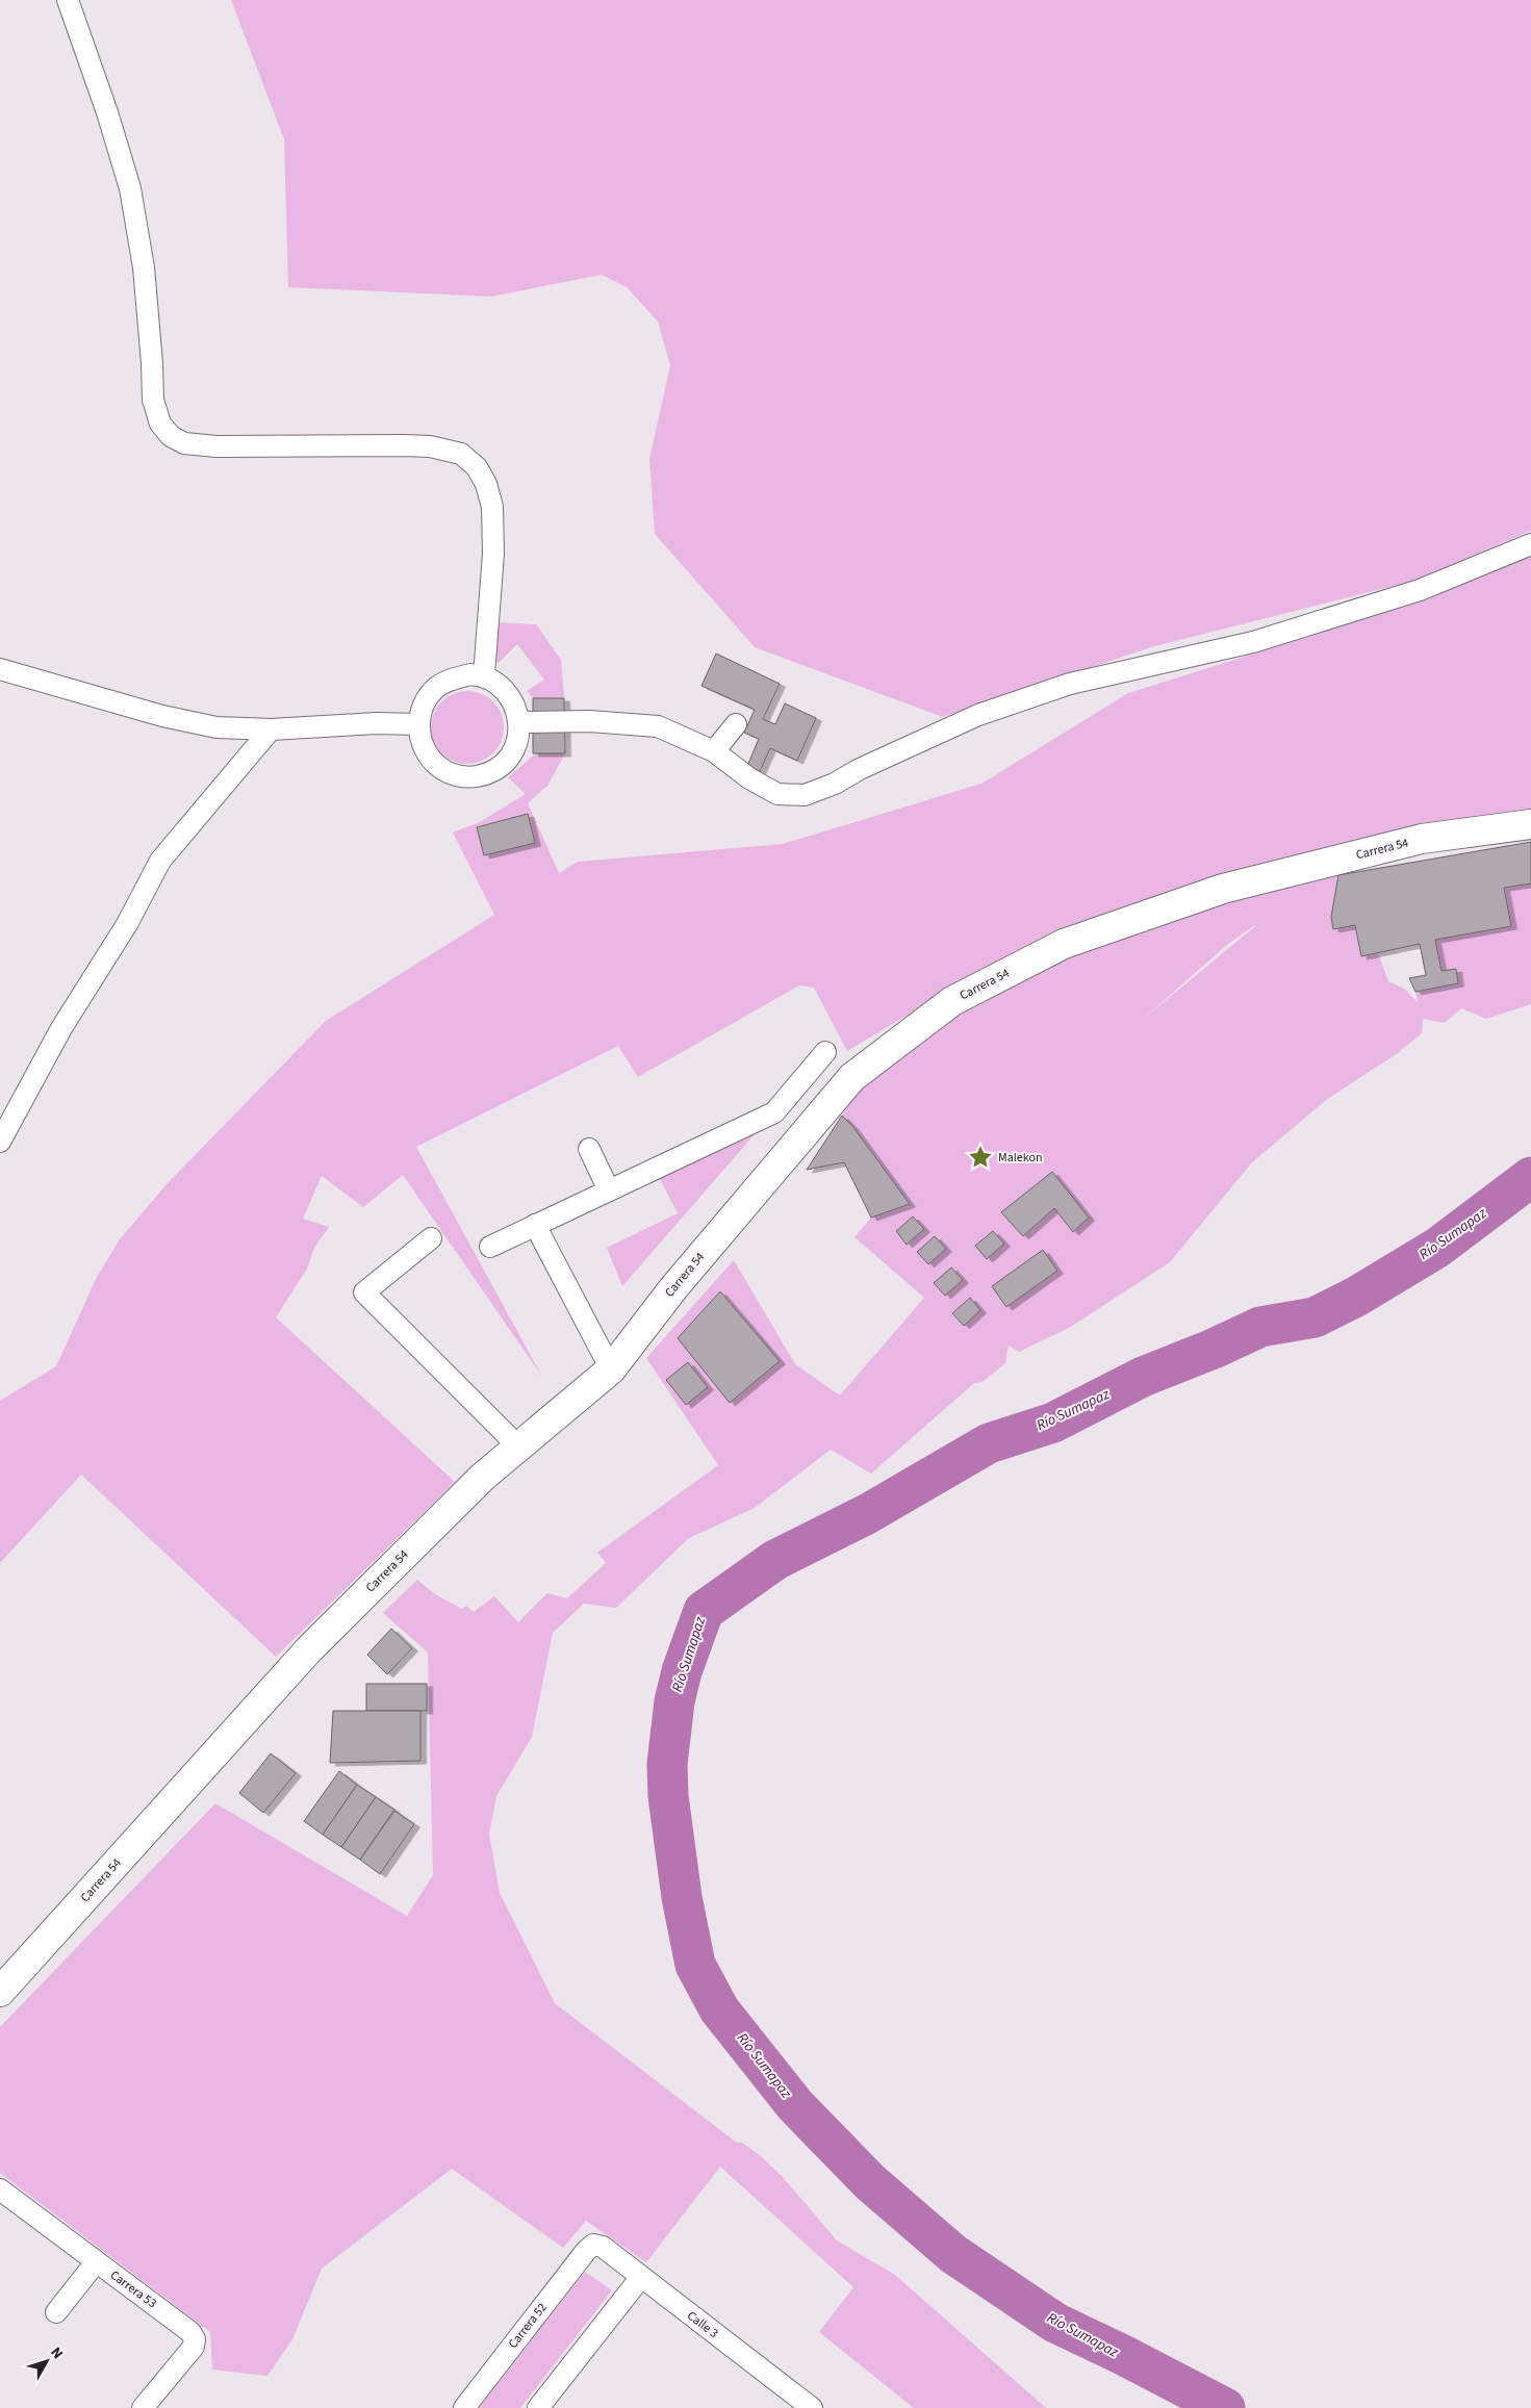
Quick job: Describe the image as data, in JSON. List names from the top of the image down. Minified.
{"streets":{"main road":["Carrera 54"],"street":["Carrera 53","Calle 3","Carrera 52"]},"crossings":[["Calle 3","Carrera 52"]],"water":["Río Sumapaz"],"places":{"place":["Malekon"]},"north":"top right"}
